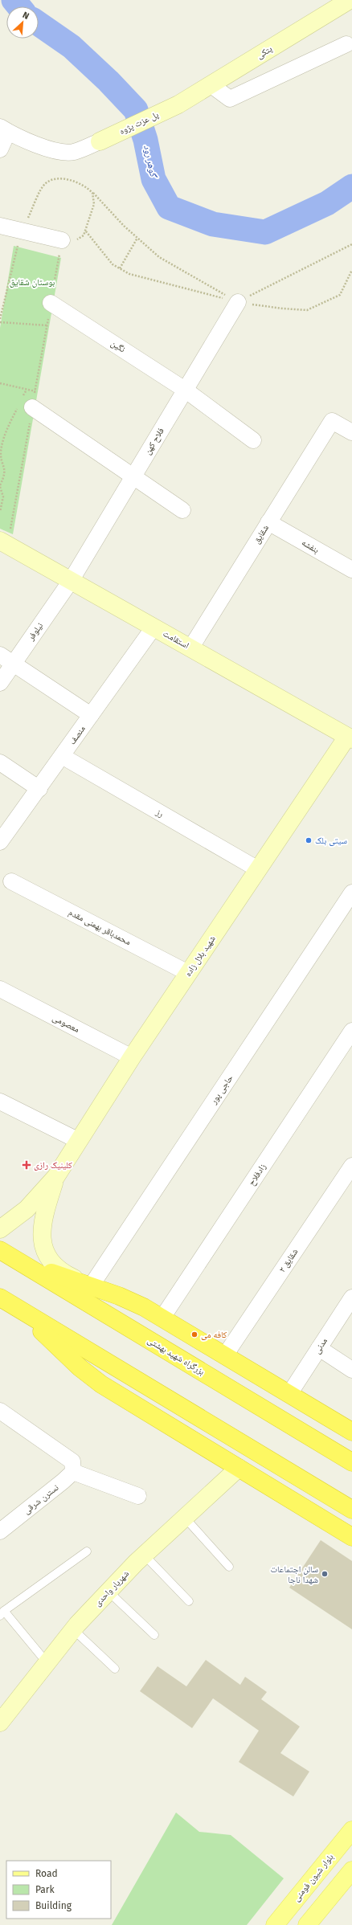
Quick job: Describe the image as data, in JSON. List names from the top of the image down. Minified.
{"streets":{"highway":["بزرگراه شهید بهشتی"],"main road":["پتکی","پل عزت پژوه","استقامت","شهید بلال زاده","شهریار واحدی","بلوار شیون فومنی"],"street":["نگین","فلاح کهن","شقایق","بنفشه","نیلوفر","منصف","رز","محمدباقر بهمنی مقدم","معصومی","حاجی پور","زادفلاح","شقایق ۲","مدنی","نسترن شرقی"]},"crossings":[["پتکی","پل عزت پژوه"],["نگین","فلاح کهن"],["فلاح کهن","نیلوفر"],["فلاح کهن","استقامت"],["شقایق","بنفشه"],["شقایق","استقامت"],["نیلوفر","استقامت"],["استقامت","منصف"],["استقامت","شهید بلال زاده"],["منصف","رز"],["رز","شهید بلال زاده"],["محمدباقر بهمنی مقدم","شهید بلال زاده"],["شهید بلال زاده","معصومی"],["شهید بلال زاده","حاجی پور"]],"water":["گوهر رود"],"parks":["بوستان شقایق"],"places":{"other":["سیتی بلک","کافه می","سالن اجتماعات شهدا ناجا"],"health":["کلینیک رازی"]},"legend":["Road","Park","Building"],"north":"top right"}
